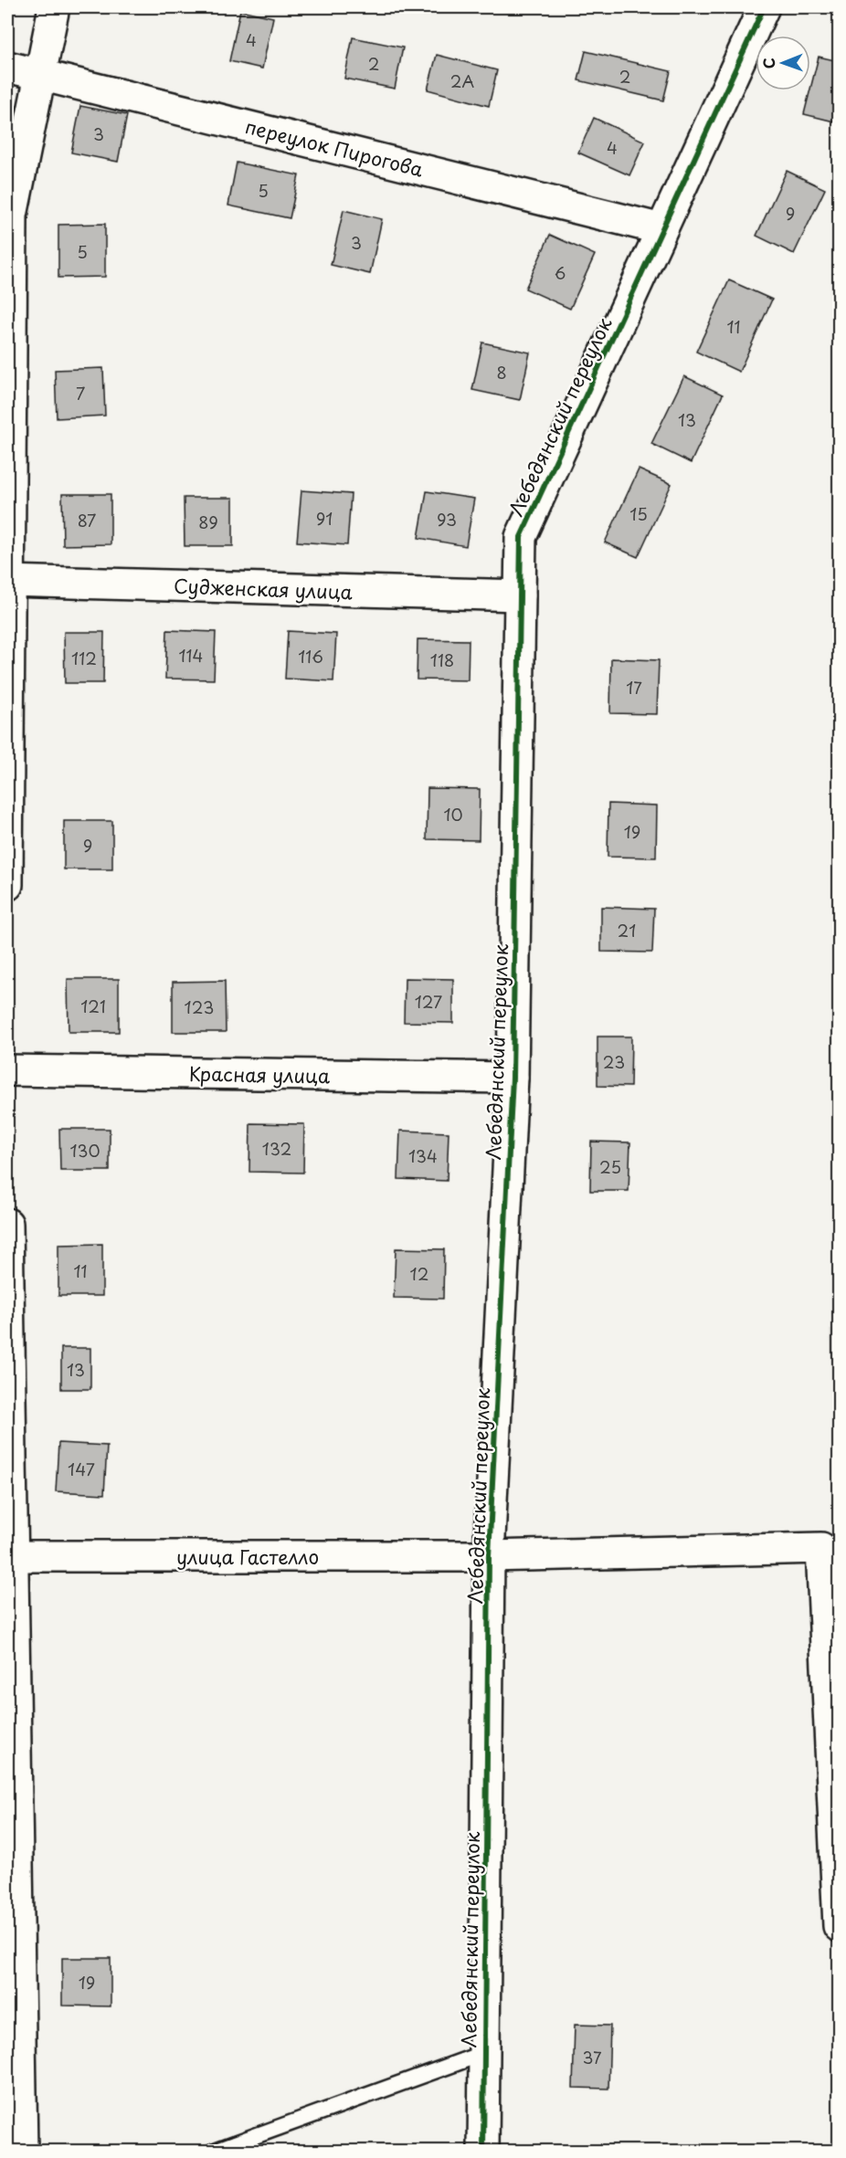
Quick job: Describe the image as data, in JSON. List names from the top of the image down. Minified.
{"streets":{"street":["переулок Пирогова","Лебедянский переулок","Судженская улица","Красная улица","улица Гастелло"]},"crossings":[["переулок Пирогова","Лебедянский переулок"],["Лебедянский переулок","Судженская улица"],["Лебедянский переулок","Красная улица"],["Лебедянский переулок","улица Гастелло"]],"house_numbers":["4","2","2","2А","3","4","5","9","3","5","6","11","8","7","13","15","91","93","87","89","114","116","112","118","17","10","19","9","21","127","121","123","23","132","130","134","25","11","12","13","147","19","37"],"north":"left"}
